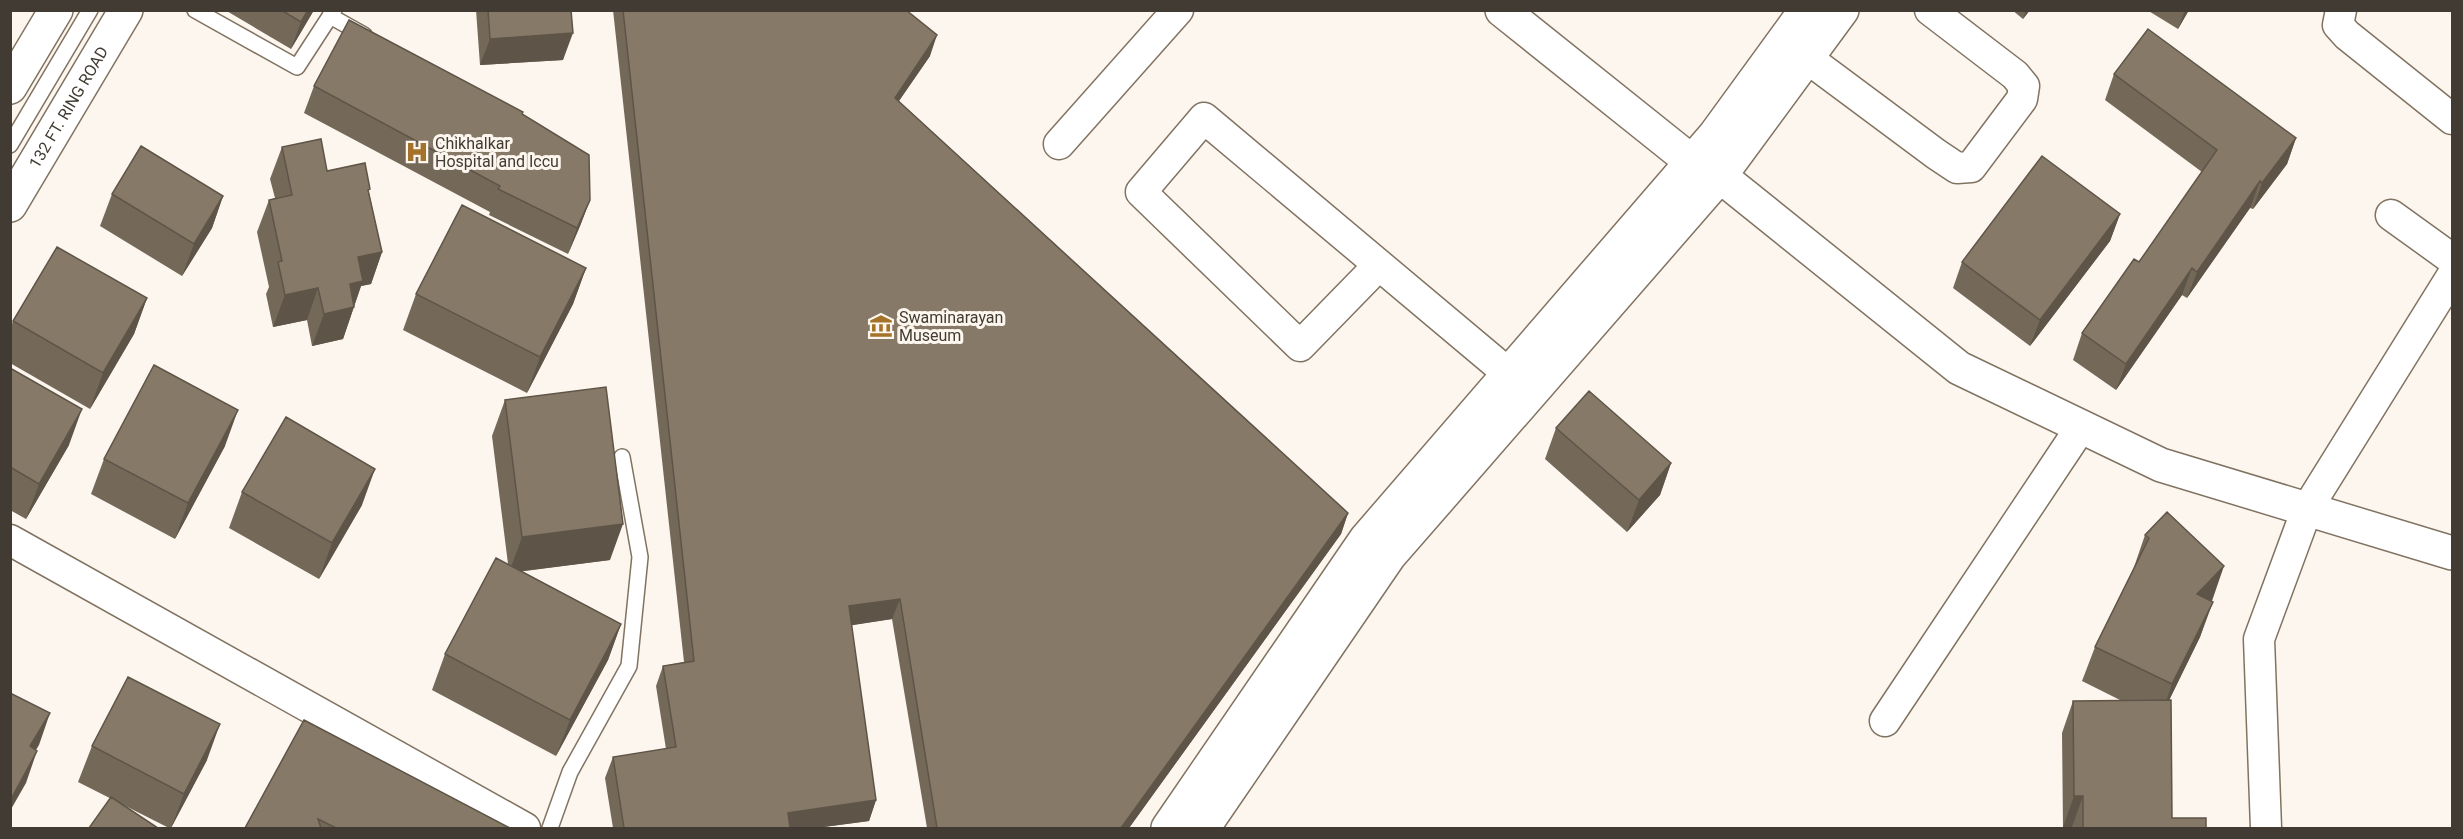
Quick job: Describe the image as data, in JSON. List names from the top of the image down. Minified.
{"streets":{"street":["132 FT. RING ROAD"]},"places":{"hospital":["Chikhalkar Hospital and Iccu"],"museum":["Swaminarayan Museum"]}}
